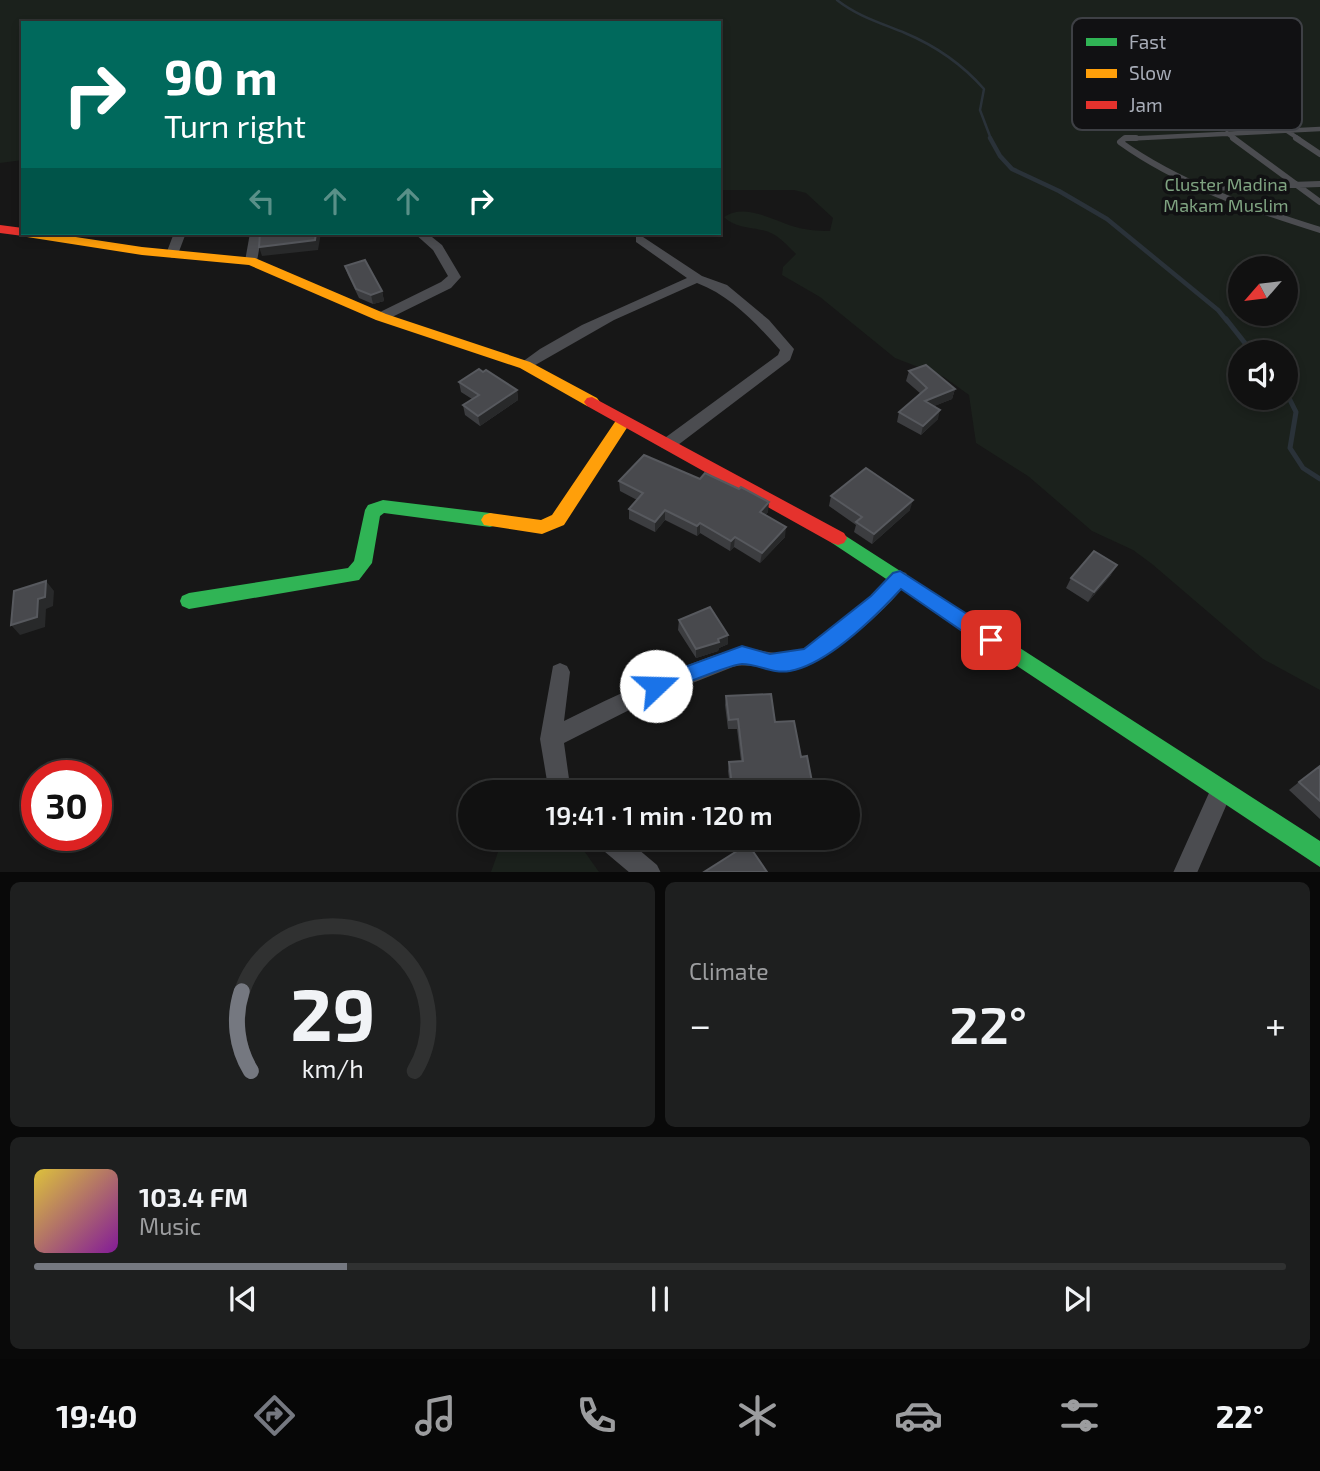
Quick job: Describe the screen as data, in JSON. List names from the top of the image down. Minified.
{"parks":["Cluster Madina Makam Muslim"],"legend":["Fast","Slow","Jam"],"north":"bottom left","page":{"turn":["90 m","Turn right"],"limit":"30","trip":"19:41 · 1 min · 120 m","tile":"Climate","heat":["−","22°","+"],"song":["103.4 FM","Music"],"tabs":["19:40","22°"],"gauge":["29","km/h"]}}
